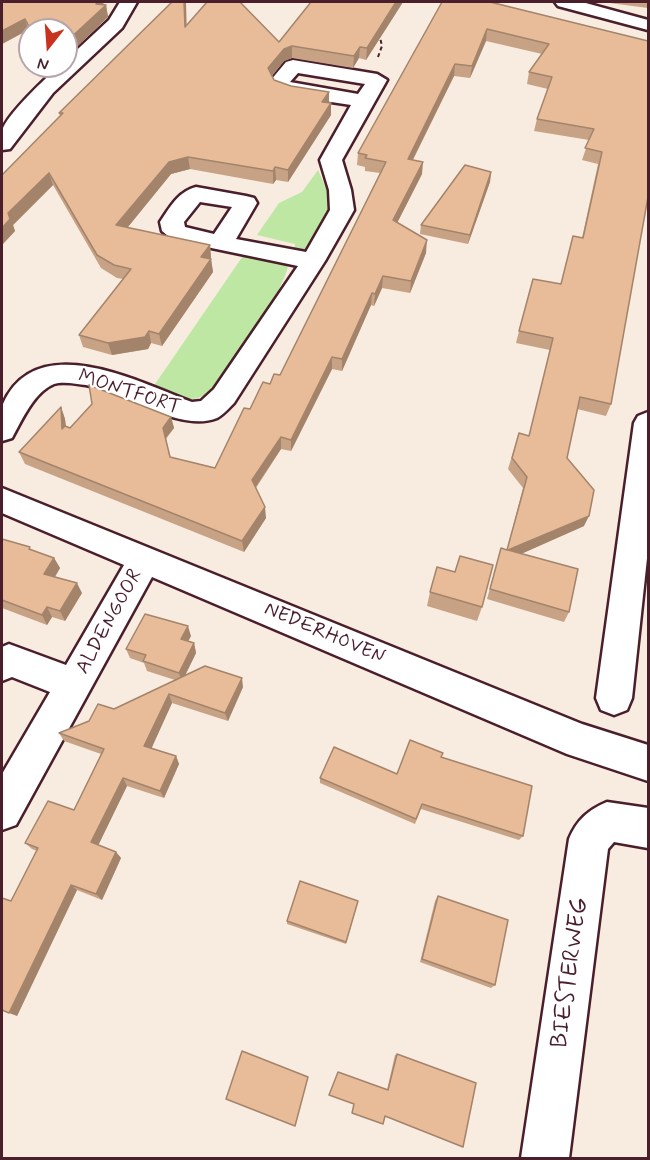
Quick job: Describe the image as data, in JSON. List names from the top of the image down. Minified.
{"streets":{"street":["MONTFORT","ALDENGOOR","NEDERHOVEN","BIESTERWEG"]},"crossings":[["ALDENGOOR","NEDERHOVEN"]],"north":"bottom"}
